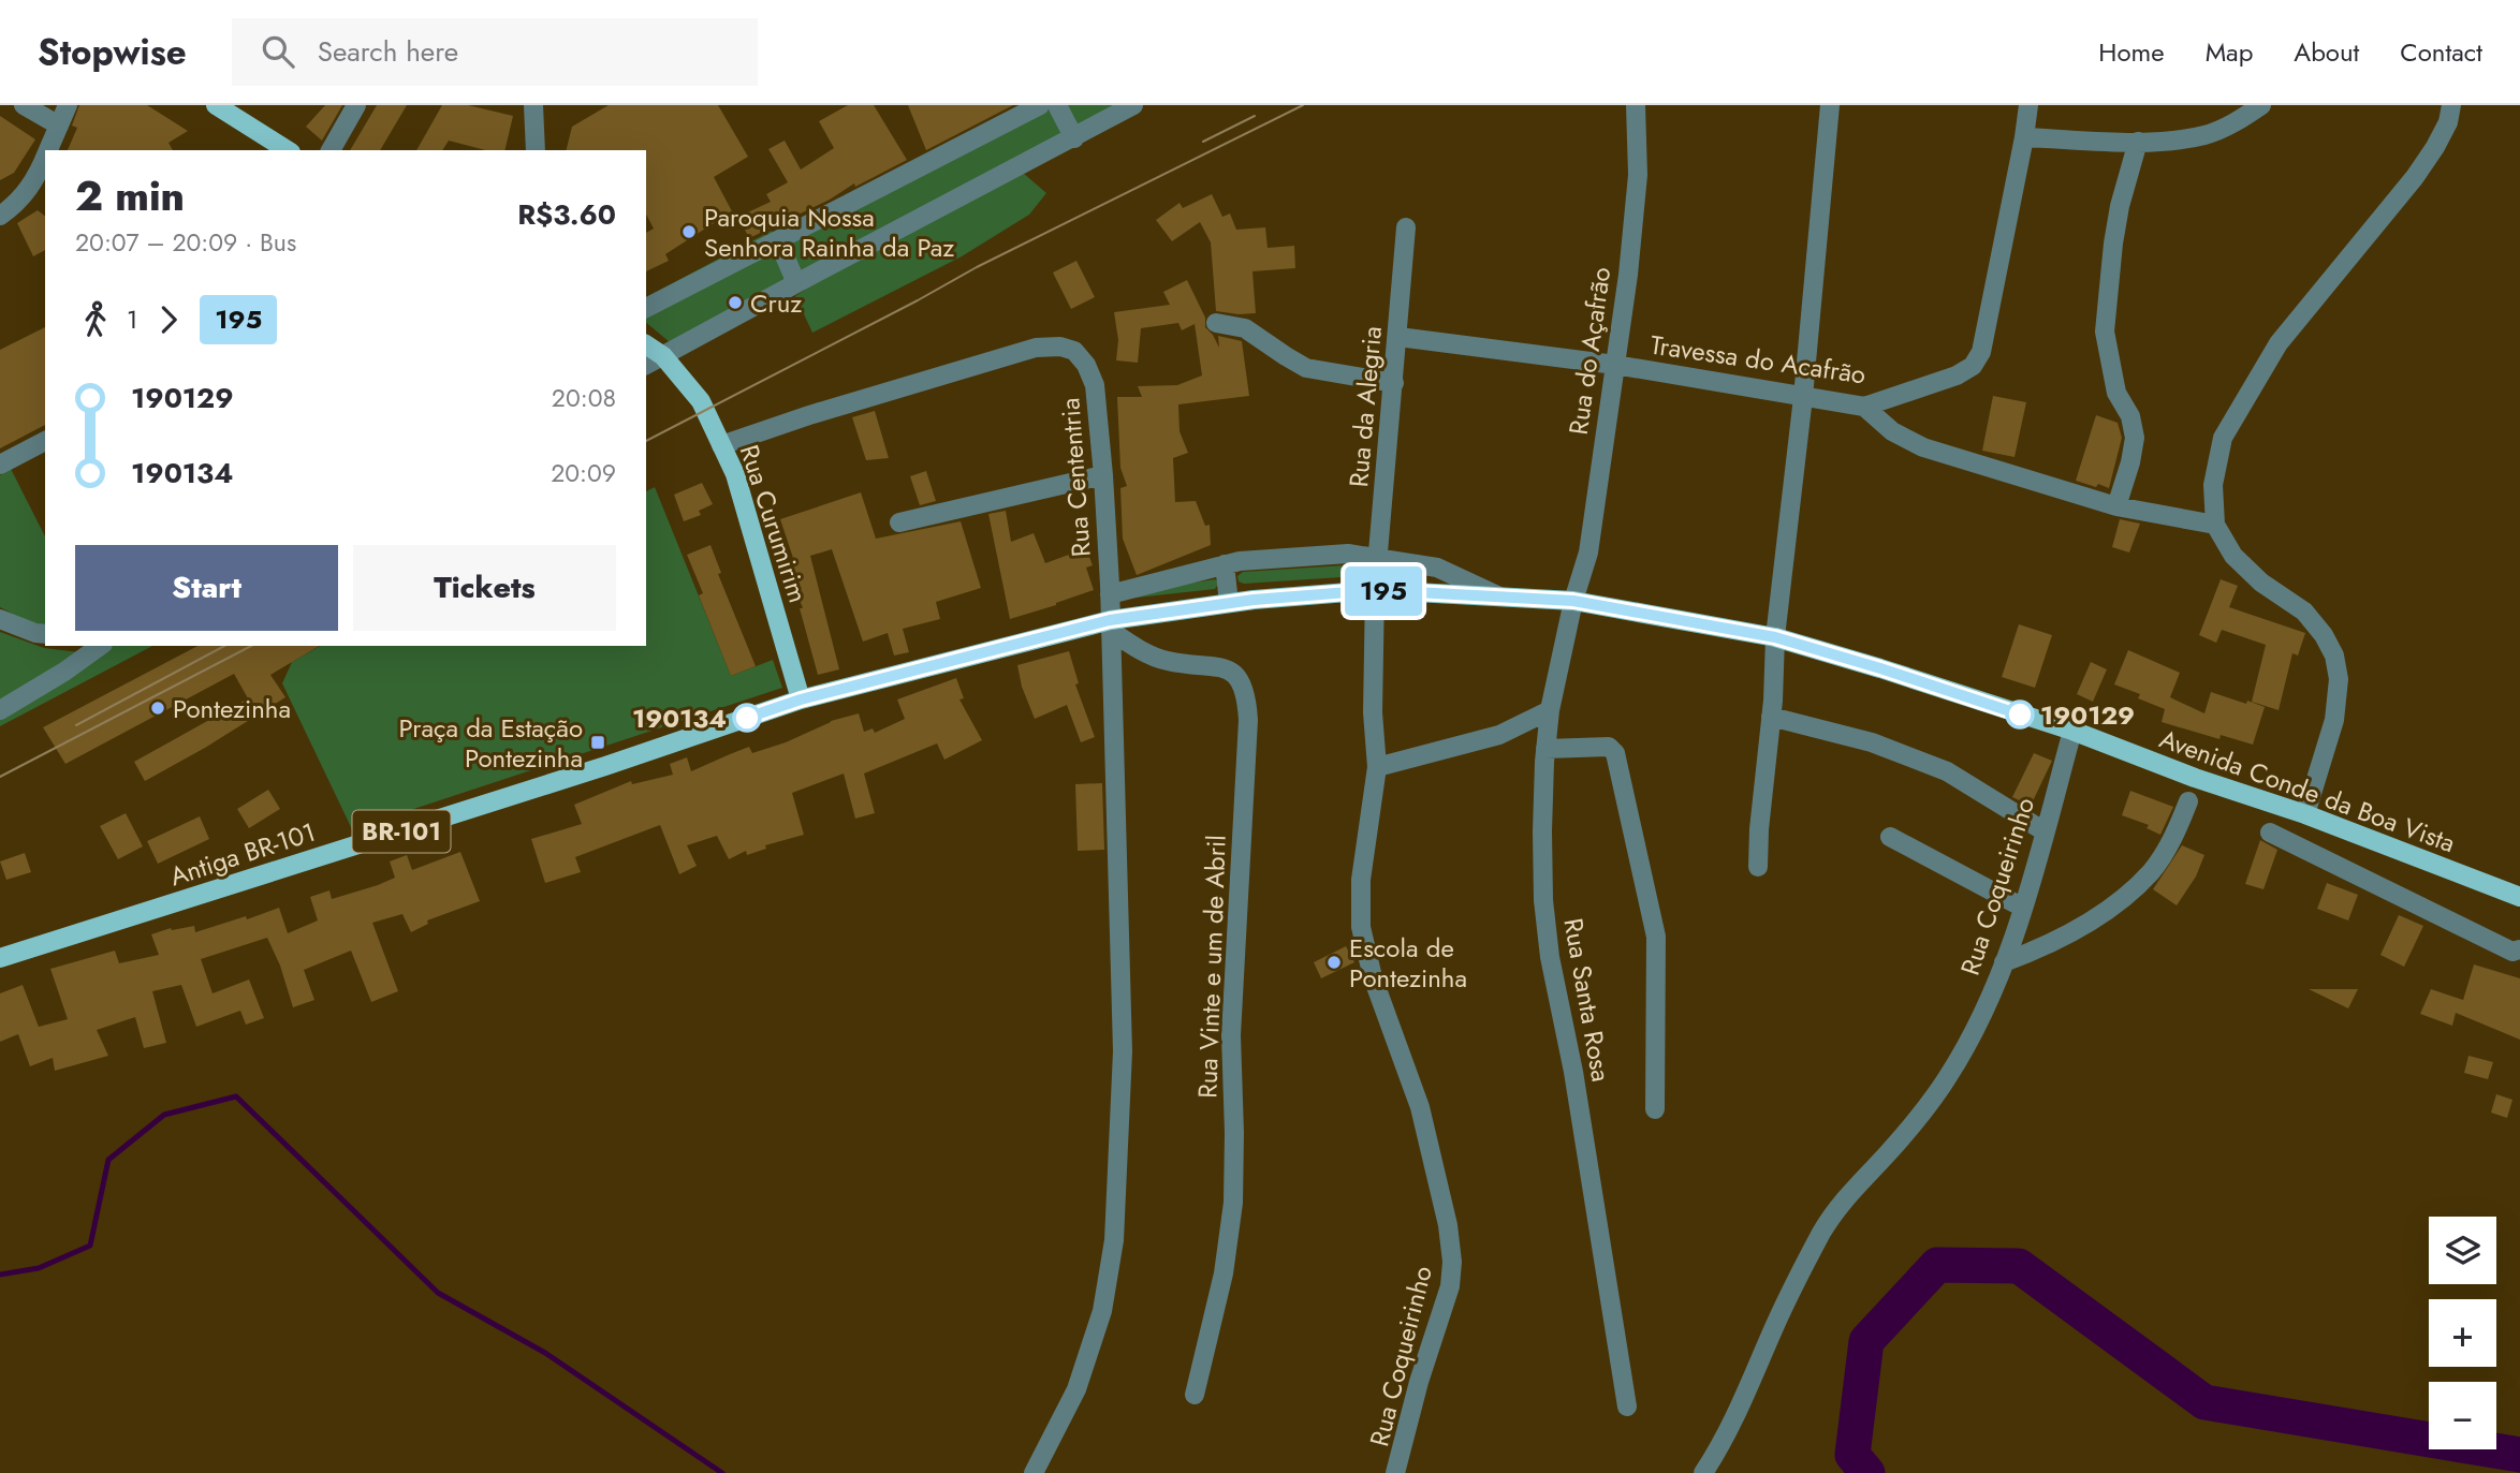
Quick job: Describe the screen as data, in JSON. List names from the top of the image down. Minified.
{"streets":{"main road":["Rua Curumirim","Avenida Conde da Boa Vista","BR-101","Antiga BR-101"],"street":["Rua do Açafrão","Travessa do Acafrão","Rua da Alegria","Rua Cententria","Rua Coqueirinho","Rua Vinte e um de Abril","Rua Santa Rosa"]},"crossings":[["Rua do Açafrão","Travessa do Acafrão"],["Rua do Açafrão","Avenida Conde da Boa Vista"],["Rua do Açafrão","Rua Santa Rosa"],["Travessa do Acafrão","Rua da Alegria"],["Rua da Alegria","Avenida Conde da Boa Vista"],["Rua da Alegria","Rua Coqueirinho"],["Rua Cententria","Rua Curumirim"],["Rua Cententria","Avenida Conde da Boa Vista"],["Rua Cententria","Rua Vinte e um de Abril"],["Rua Curumirim","Avenida Conde da Boa Vista"],["Rua Curumirim","Antiga BR-101"],["Avenida Conde da Boa Vista","Antiga BR-101"],["Avenida Conde da Boa Vista","Rua Coqueirinho"],["Avenida Conde da Boa Vista","Rua Vinte e um de Abril"],["Avenida Conde da Boa Vista","Rua Santa Rosa"]],"places":{"other":["Paroquia Nossa Senhora Rainha da Paz","Cruz","Pontezinha","190129","190134","Escola de Pontezinha"],"transit":["Praça da Estação Pontezinha"]},"lines":["bus line 195"],"page":{"header":"Stopwise","search":"Search here","nav":["Home","Map","About","Contact"],"on_map":"195","heading":["2 min","20:07 – 20:09 · Bus","R$3.60"],"legs":["1","195"],"list":[{"name":"190129","value":"20:08"},{"name":"190134","value":"20:09"}],"buttons":["Start","Tickets"],"map_buttons":["+","−"]}}
